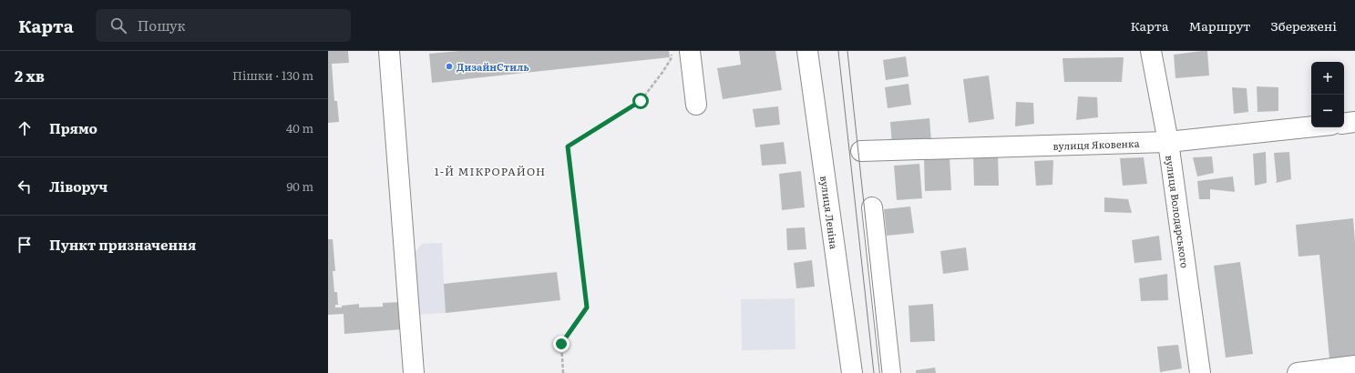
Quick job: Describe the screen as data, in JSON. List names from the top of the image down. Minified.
{"streets":{"street":["вулиця Яковенка","вулиця Леніна","вулиця Володарського"]},"crossings":[["вулиця Яковенка","вулиця Володарського"]],"districts":["1-Й МІКРОРАЙОН"],"places":["ДизайнСтиль"],"page":{"header":"Карта","search":"Пошук","nav":["Карта","Маршрут","Збережені"],"heading":["2 хв","Пішки · 130 m"],"map_buttons":["+","−"],"list":[["Прямо","40 m"],["Ліворуч","90 m"],"Пункт призначення"]}}
